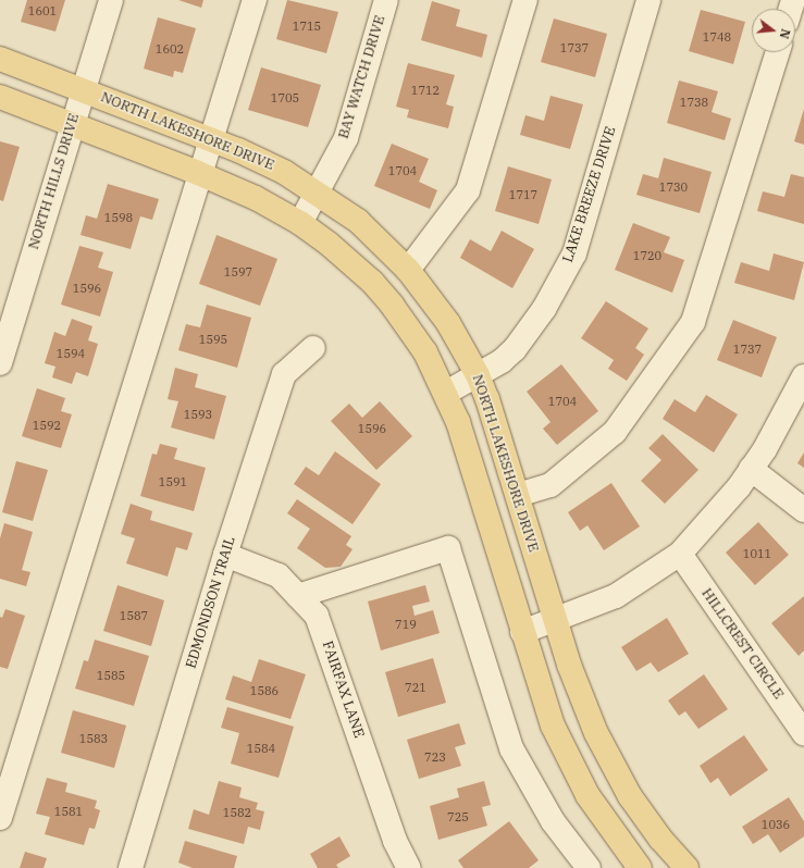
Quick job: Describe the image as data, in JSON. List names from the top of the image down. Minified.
{"streets":{"main road":["NORTH LAKESHORE DRIVE"],"street":["BAY WATCH DRIVE","NORTH HILLS DRIVE","LAKE BREEZE DRIVE","EDMONDSON TRAIL","HILLCREST CIRCLE","FAIRFAX LANE"]},"crossings":[["BAY WATCH DRIVE","NORTH LAKESHORE DRIVE"],["NORTH LAKESHORE DRIVE","NORTH HILLS DRIVE"],["NORTH LAKESHORE DRIVE","LAKE BREEZE DRIVE"],["EDMONDSON TRAIL","FAIRFAX LANE"]],"house_numbers":["1601","1715","1748","1737","1602","1712","1705","1738","1704","1730","1717","1598","1720","1597","1596","1595","1737","1594","1704","1593","1592","1596","1591","1011","1587","719","1585","721","1586","1583","1584","723","1581","1582","725","1036"],"north":"right"}
